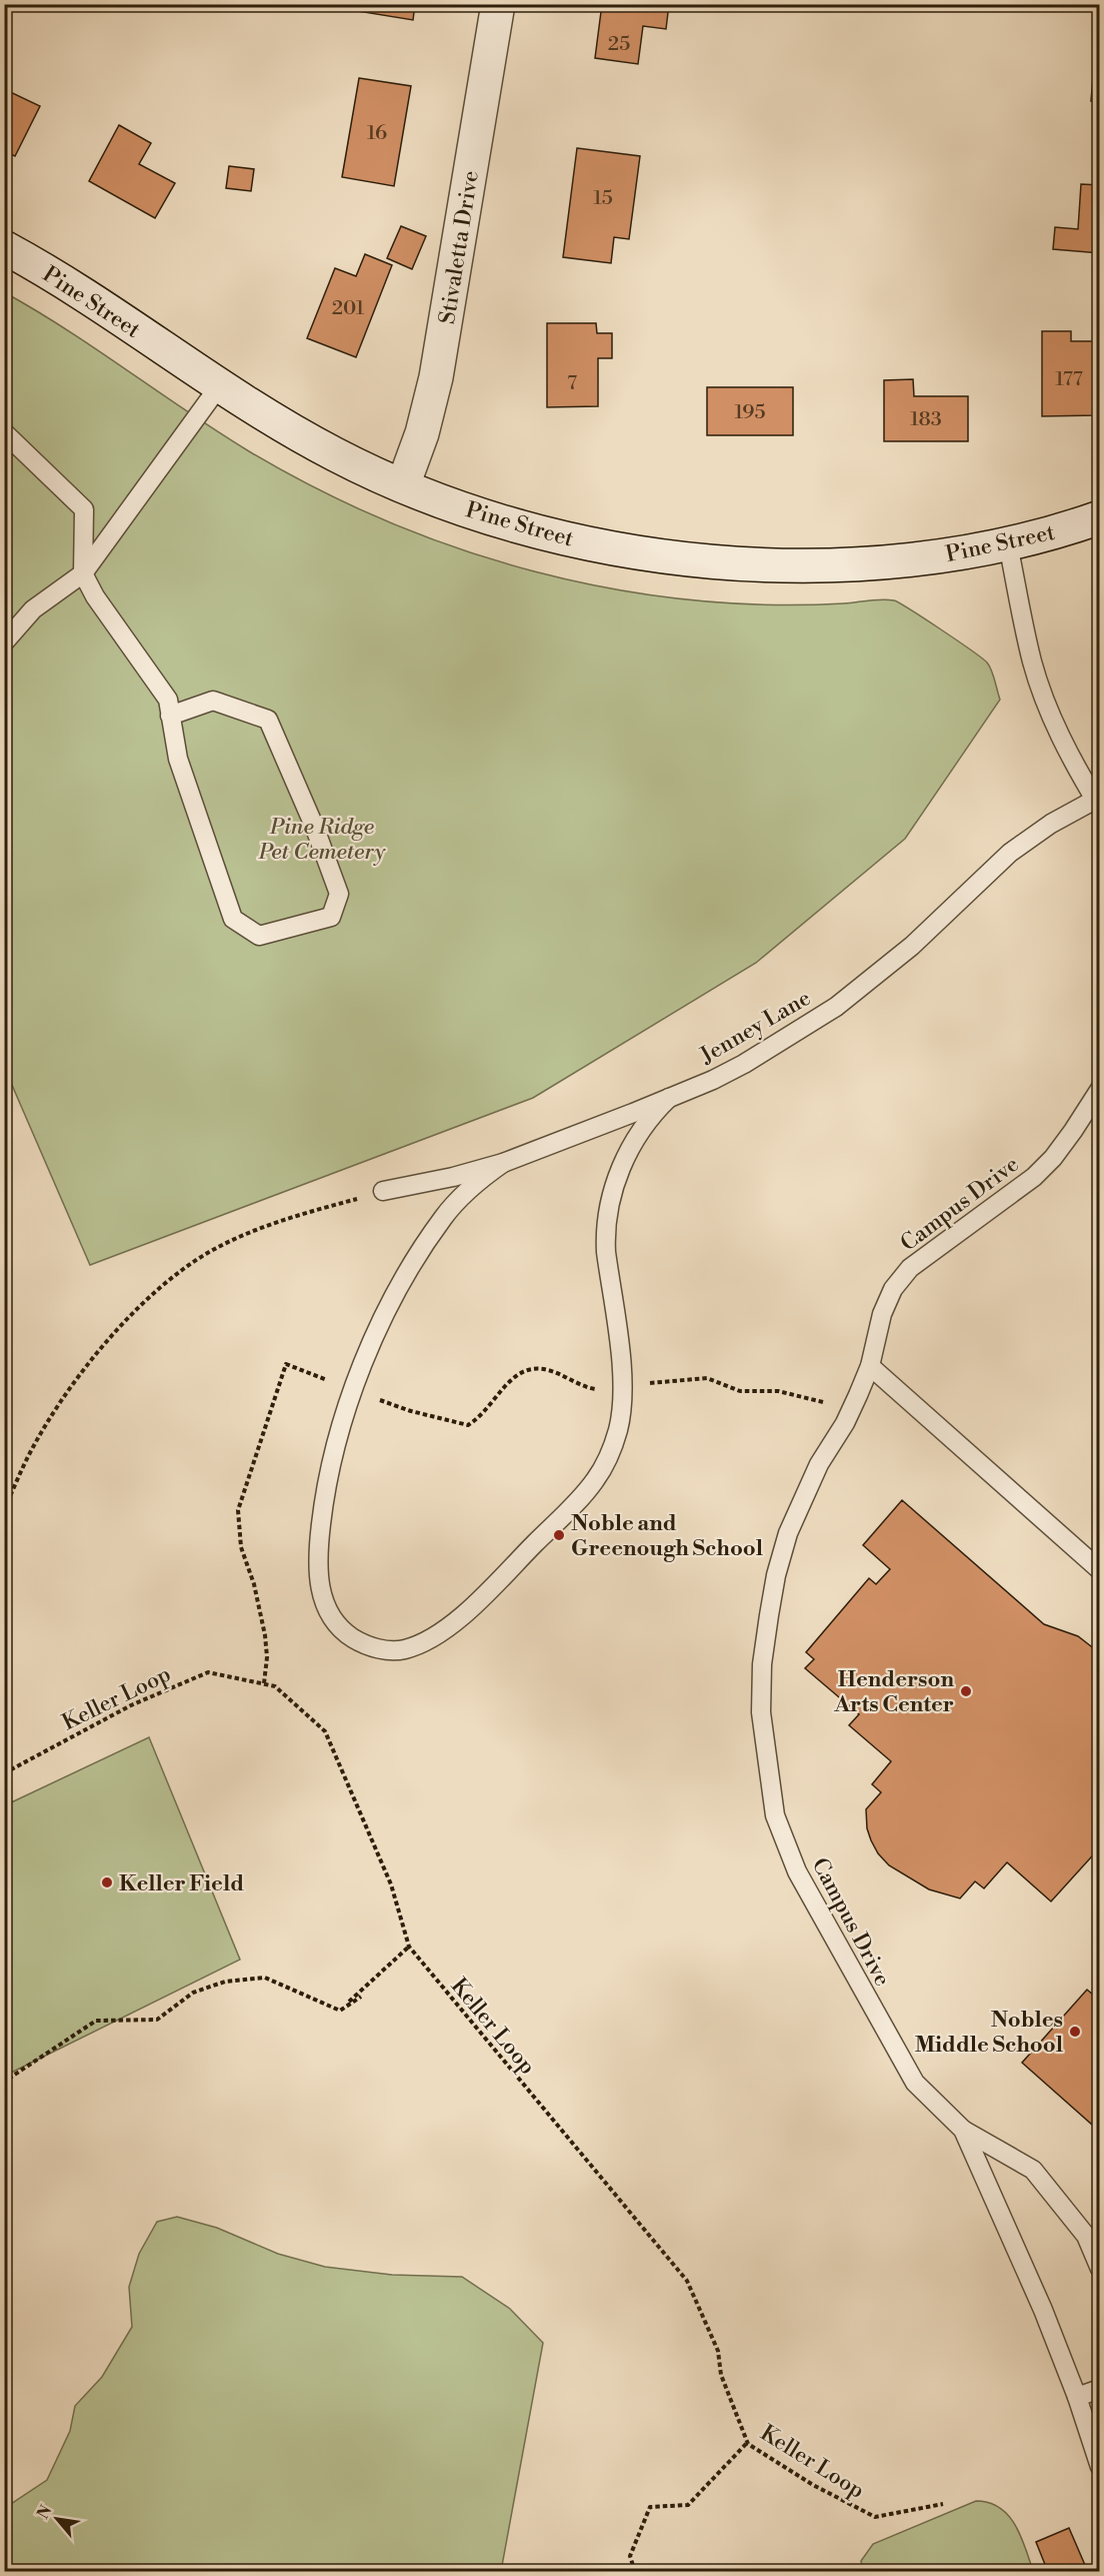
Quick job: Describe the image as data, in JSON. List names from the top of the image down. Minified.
{"streets":{"street":["Stivaletta Drive","Pine Street"],"lane":["Jenney Lane","Campus Drive"],"path":["Keller Loop"]},"crossings":[["Stivaletta Drive","Pine Street"]],"parks":["Pine Ridge Pet Cemetery"],"places":["Noble and Greenough School","Henderson Arts Center","Keller Field","Nobles Middle School"],"house_numbers":["25","16","15","201","177","7","195","183"],"north":"top left"}
